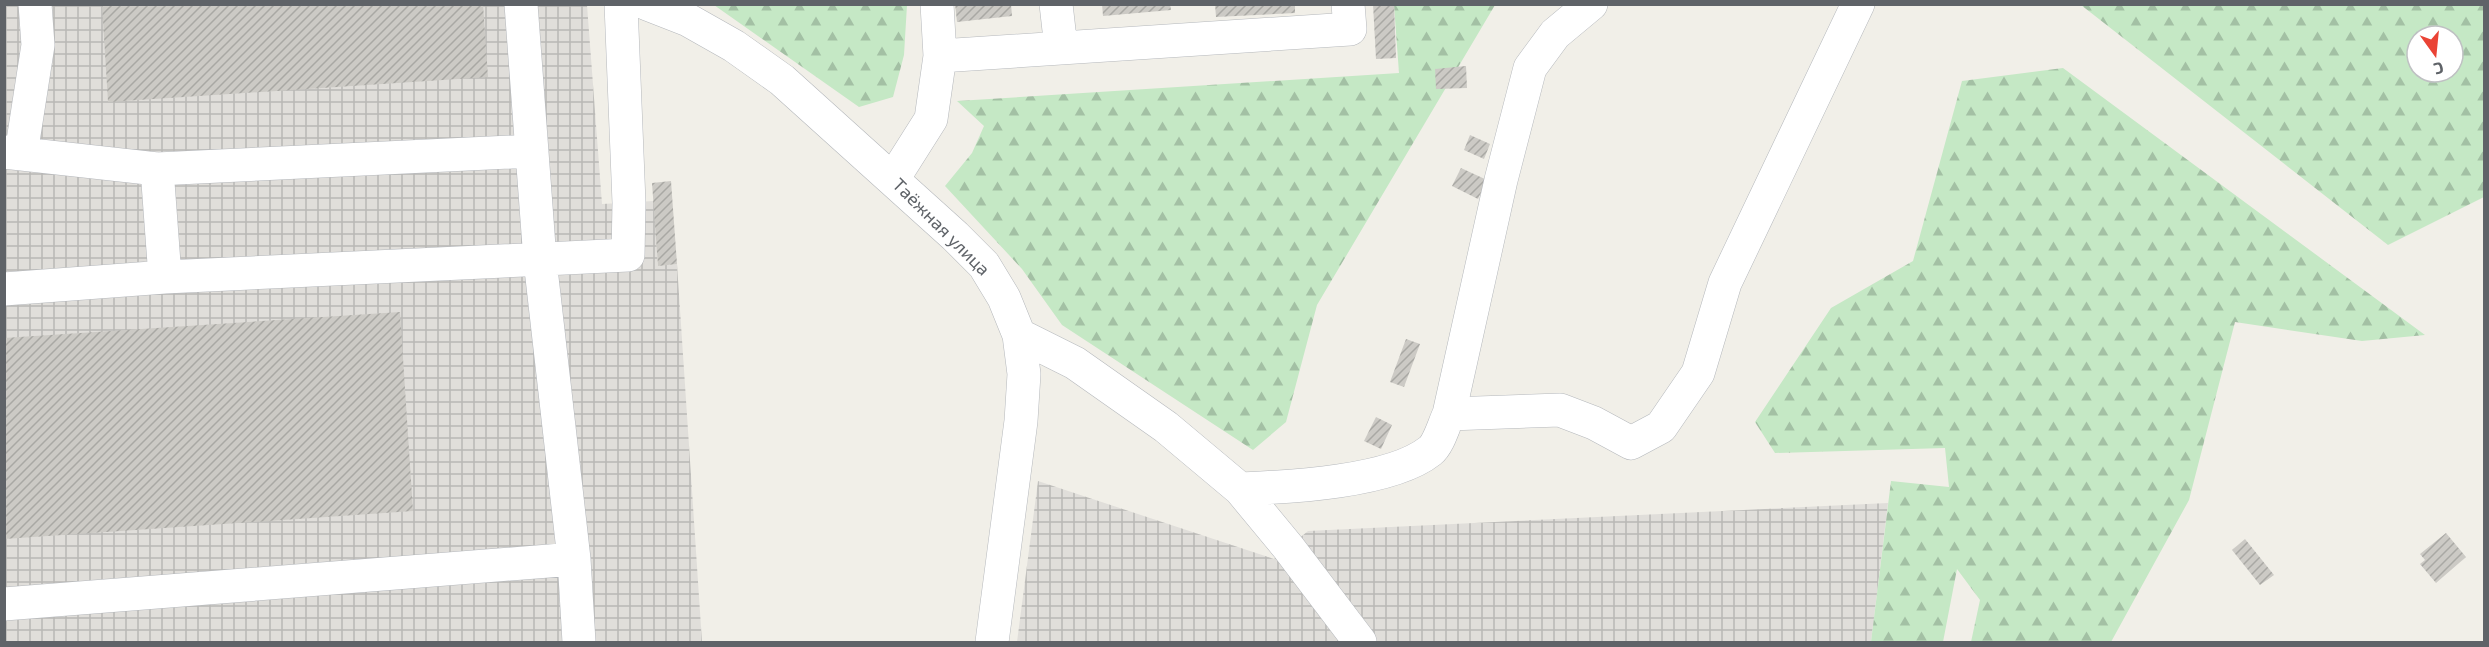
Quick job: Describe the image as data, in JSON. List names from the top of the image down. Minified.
{"streets":{"street":["Таёжная улица"]},"north":"bottom"}
